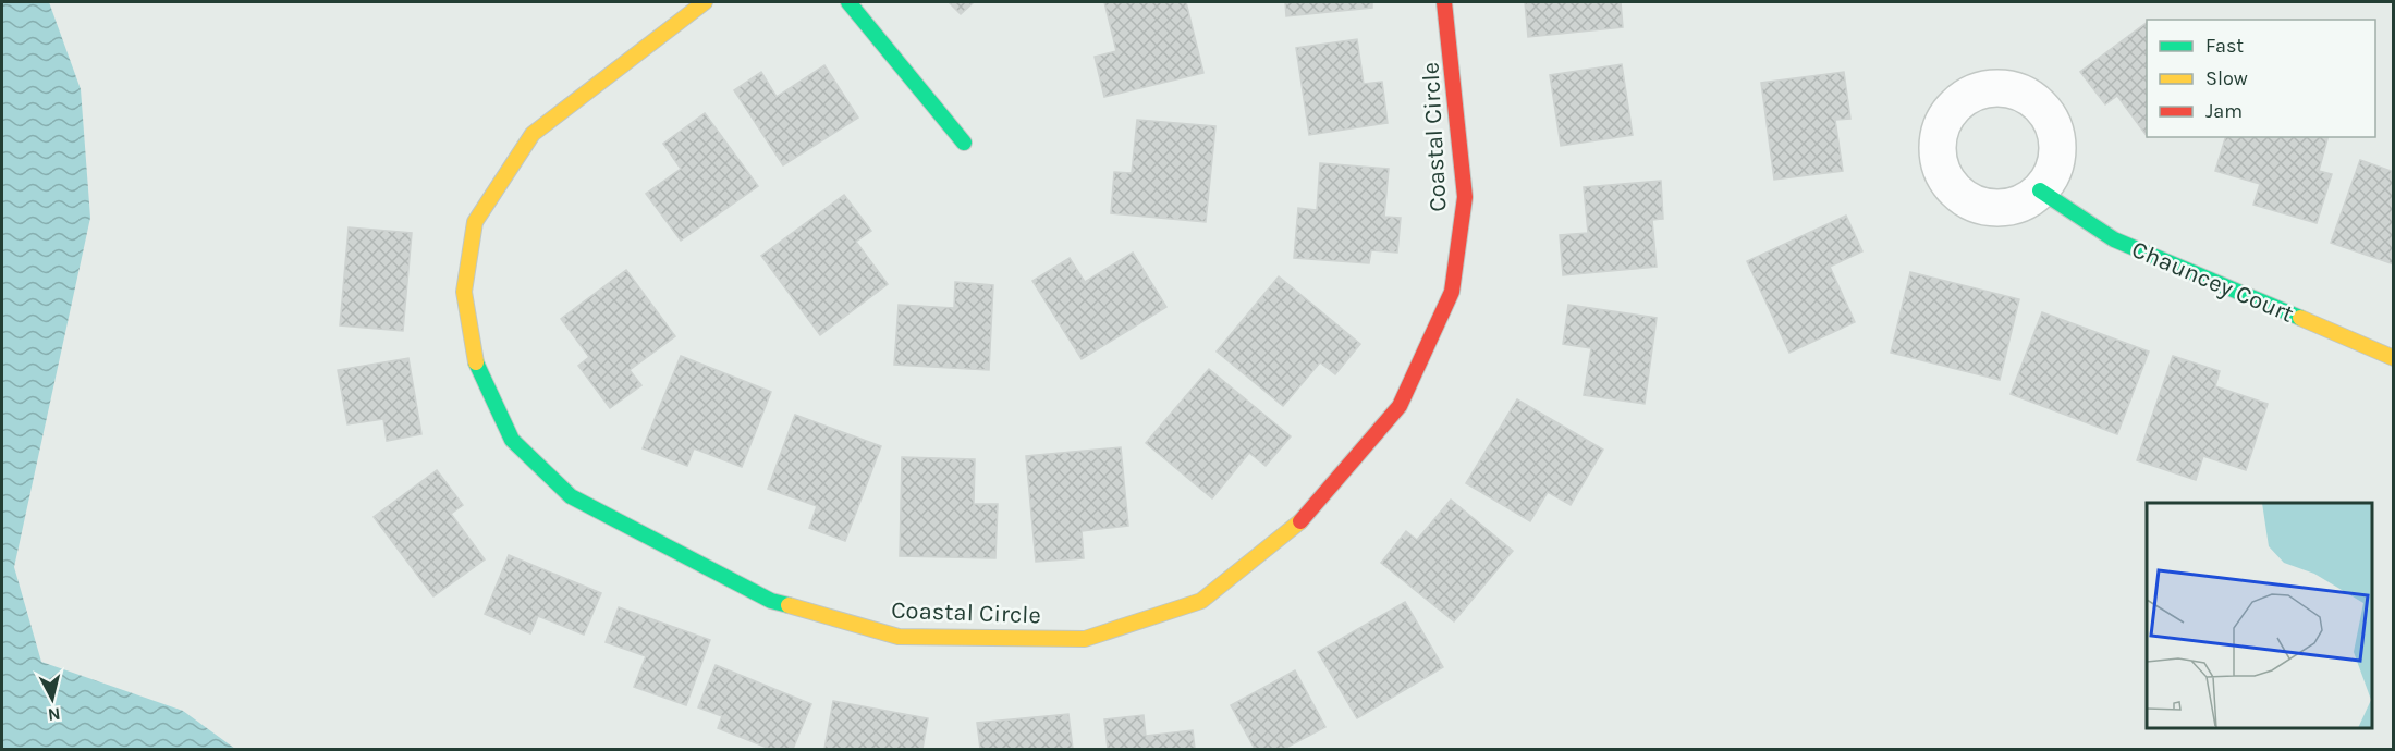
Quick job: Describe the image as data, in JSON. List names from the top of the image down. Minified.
{"streets":{"street":["Coastal Circle","Chauncey Court"]},"legend":["Fast","Slow","Jam"],"north":"bottom"}
